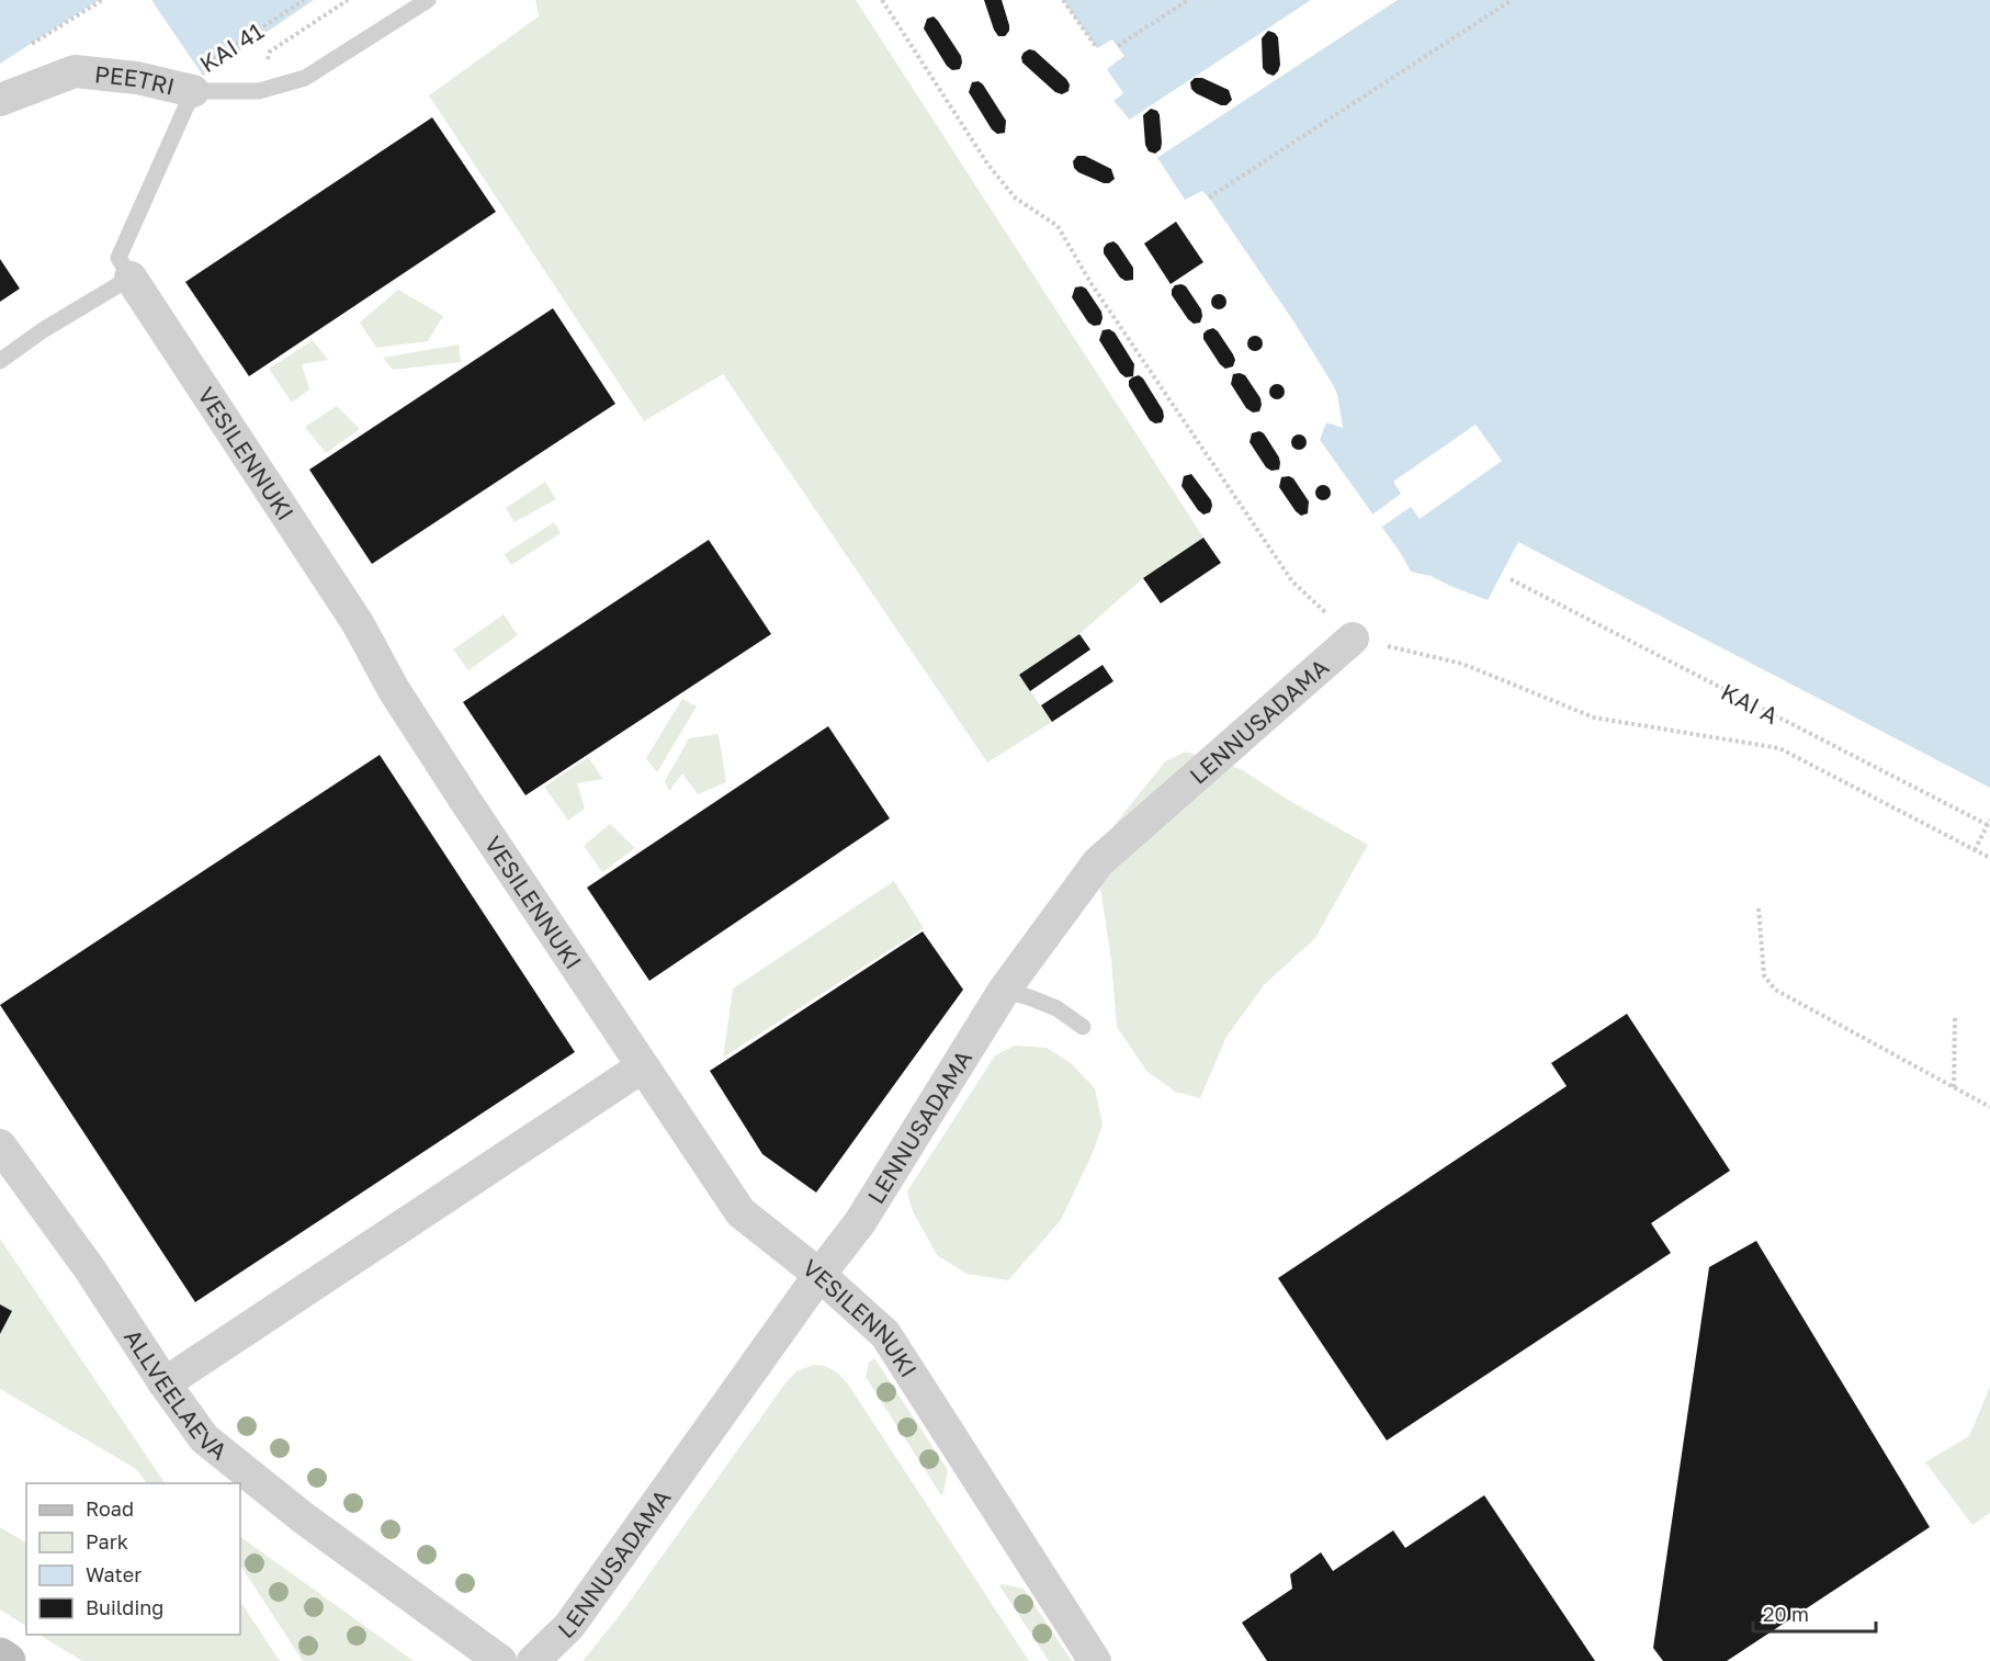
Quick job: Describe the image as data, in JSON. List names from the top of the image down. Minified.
{"streets":{"street":["PEETRI","VESILENNUKI","LENNUSADAMA","ALLVEELAEVA"],"path":["KAI 41","KAI A"]},"crossings":[["PEETRI","VESILENNUKI"],["VESILENNUKI","LENNUSADAMA"]],"legend":["Road","Park","Water","Building"],"scale_bar":"20 m"}
